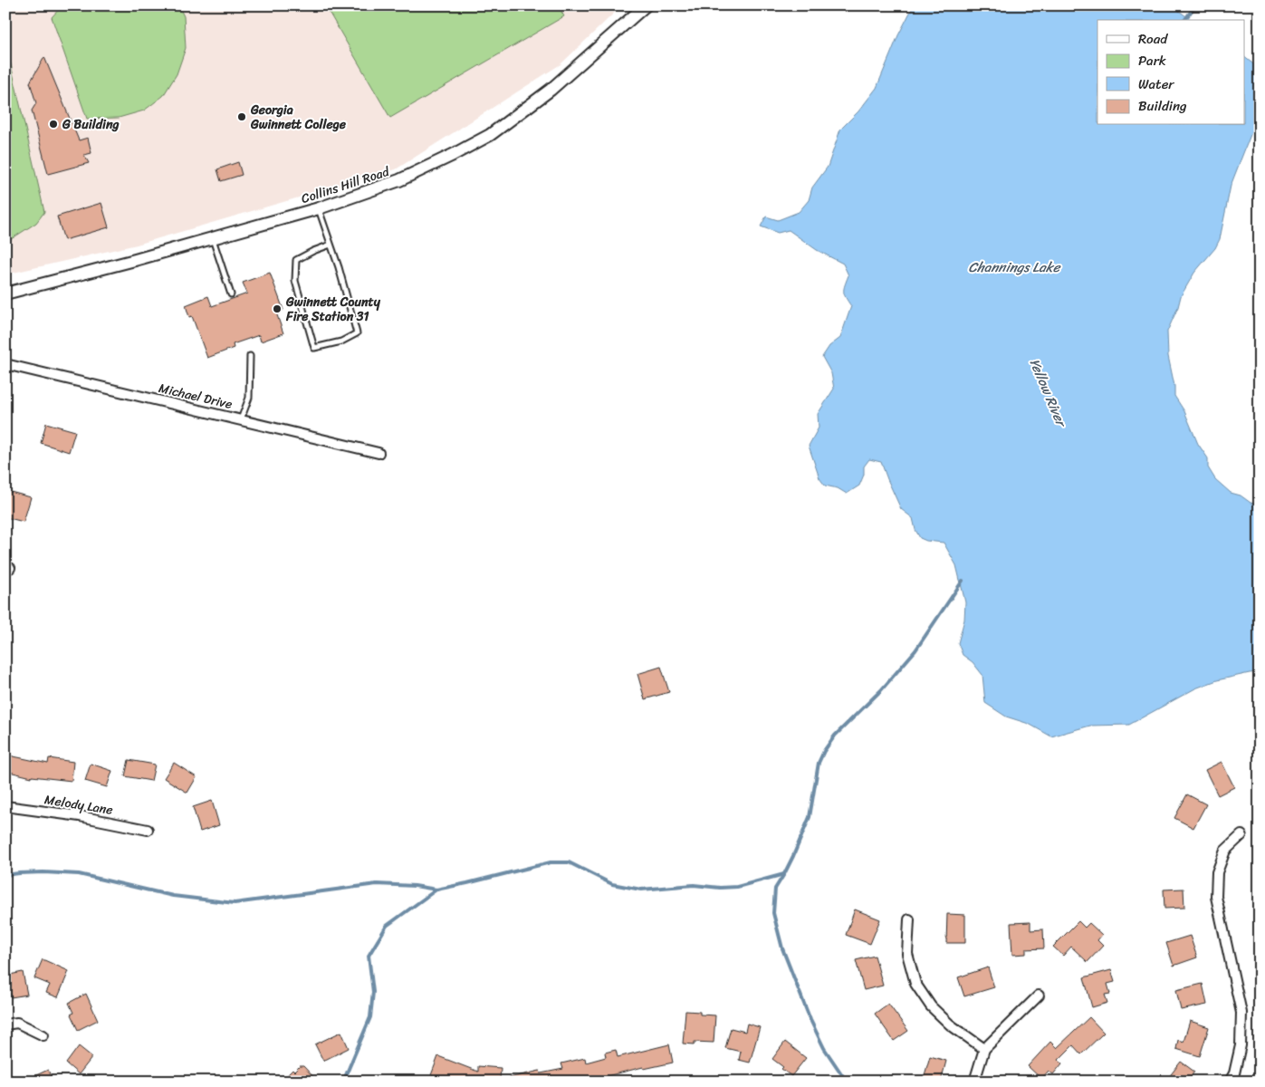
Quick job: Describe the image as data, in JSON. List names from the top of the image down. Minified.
{"streets":{"street":["Collins Hill Road","Michael Drive","Melody Lane"]},"water":["Channings Lake","Yellow River"],"places":["Georgia Gwinnett College","G Building","Gwinnett County Fire Station 31"],"legend":["Road","Park","Water","Building"]}
